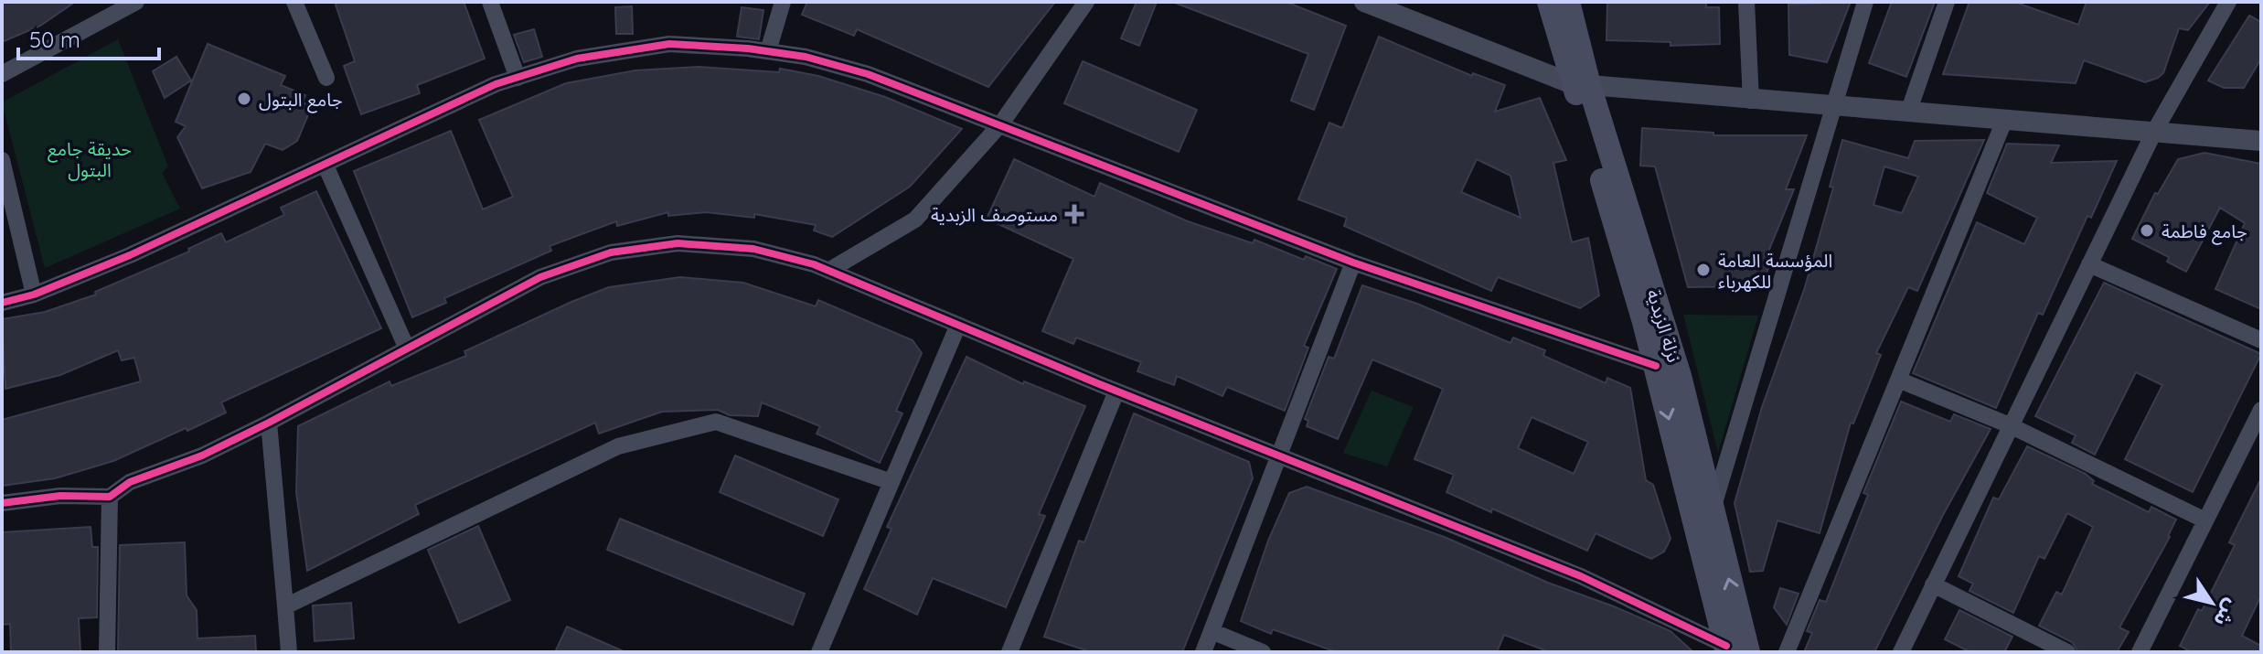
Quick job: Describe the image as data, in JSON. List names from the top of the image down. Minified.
{"streets":{"main road":["نزلة الزبدية"]},"parks":["حديقة جامع البتول"],"places":{"other":["جامع البتول","جامع فاطمة","المؤسسة العامة للكهرباء"],"health":["مستوصف الزبدية"]},"scale_bar":"50 m","north":"bottom right"}
